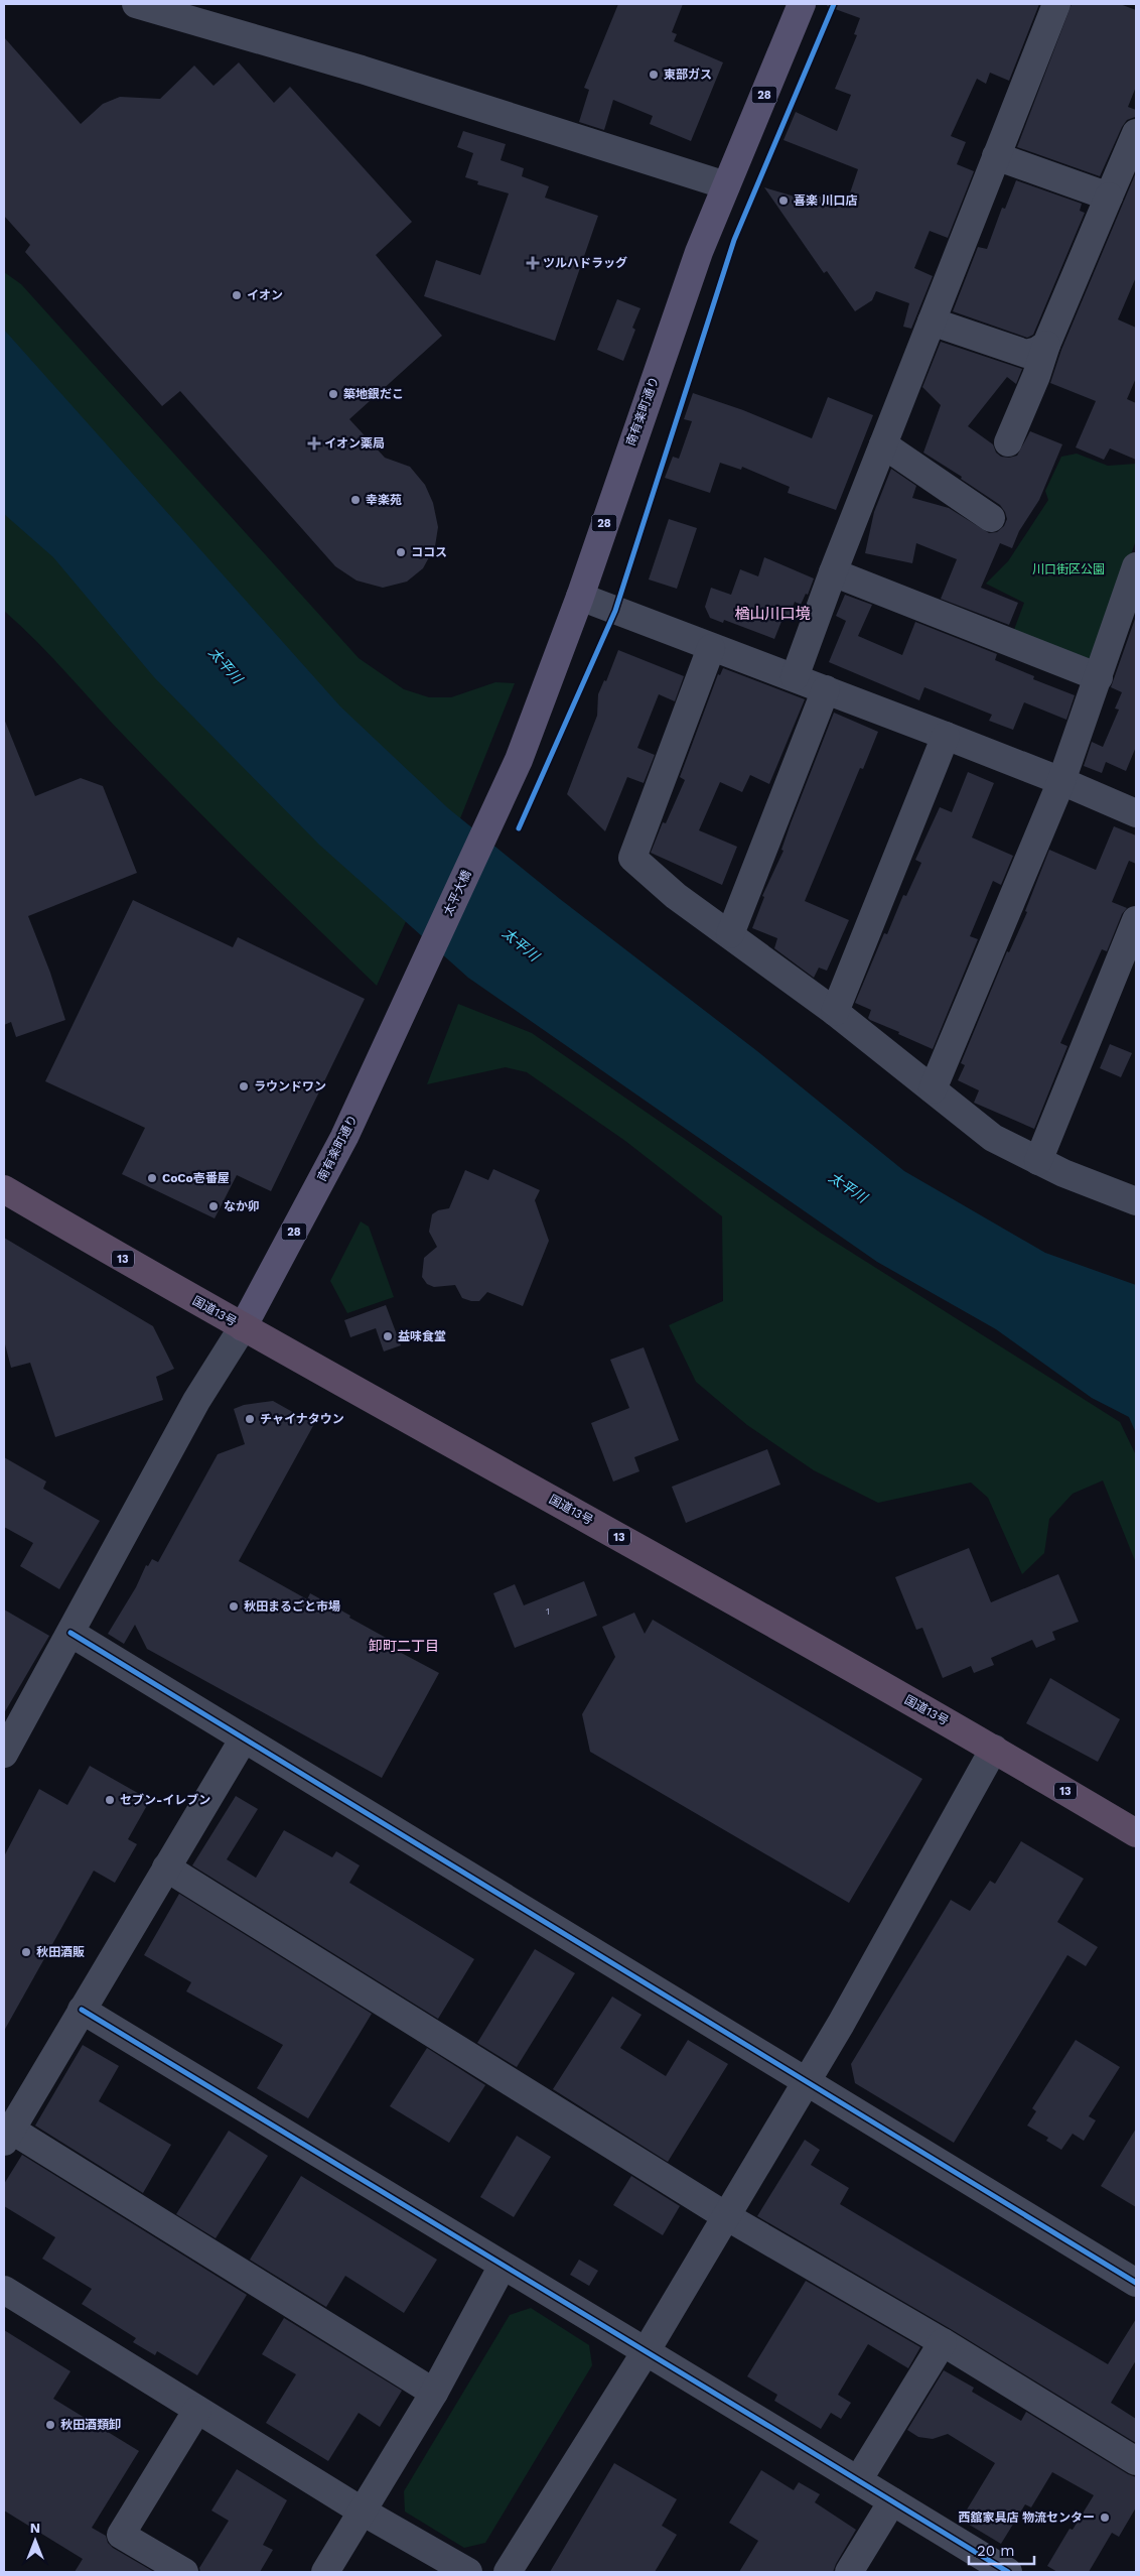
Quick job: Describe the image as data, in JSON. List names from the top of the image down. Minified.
{"streets":{"highway":["13","国道13号"],"main road":["28","南有楽町通り","太平大橋"]},"crossings":[["南有楽町通り","太平大橋"],["南有楽町通り","国道13号"]],"districts":["楢山川口境","卸町二丁目"],"water":["太平川"],"parks":["川口街区公園"],"places":{"other":["東部ガス","喜楽 川口店","イオン","築地銀だこ","幸楽苑","ココス","ラウンドワン","CoCo壱番屋","なか卯","益味食堂","チャイナタウン","秋田まるごと市場","セブン-イレブン","秋田酒販","秋田酒類卸","西舘家具店 物流センター"],"health":["ツルハドラッグ","イオン薬局"]},"house_numbers":["1"],"scale_bar":"20 m","north":"top"}
